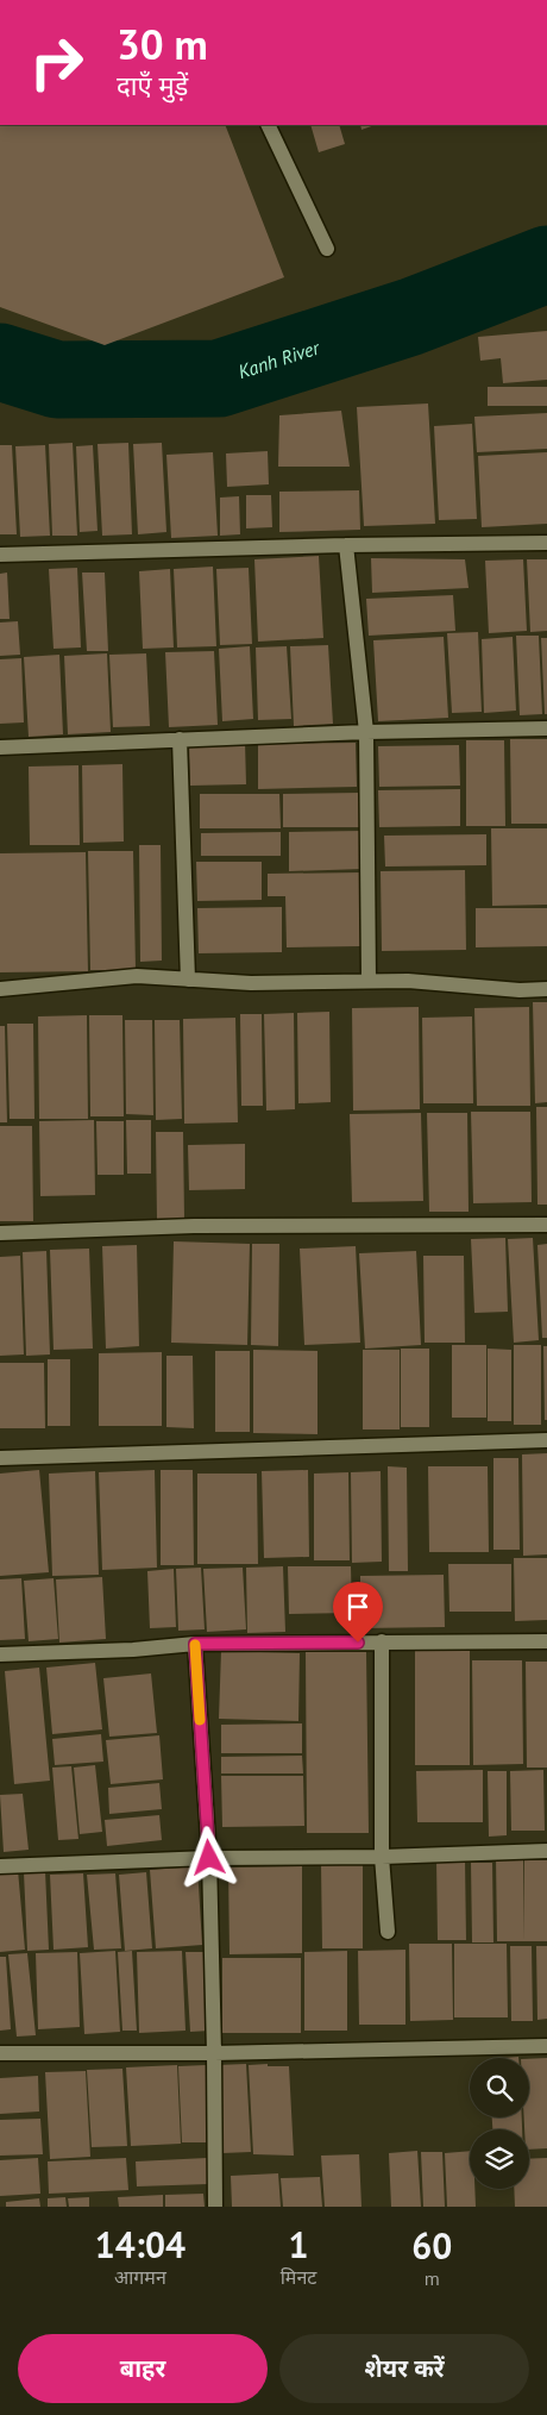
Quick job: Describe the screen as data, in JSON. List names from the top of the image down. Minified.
{"water":["Kanh River"],"page":{"turn":["30 m","दाएँ मुड़ें"],"eta":["14:04","आगमन","1","मिनट","60","m"],"buttons":["बाहर","शेयर करें"]}}
